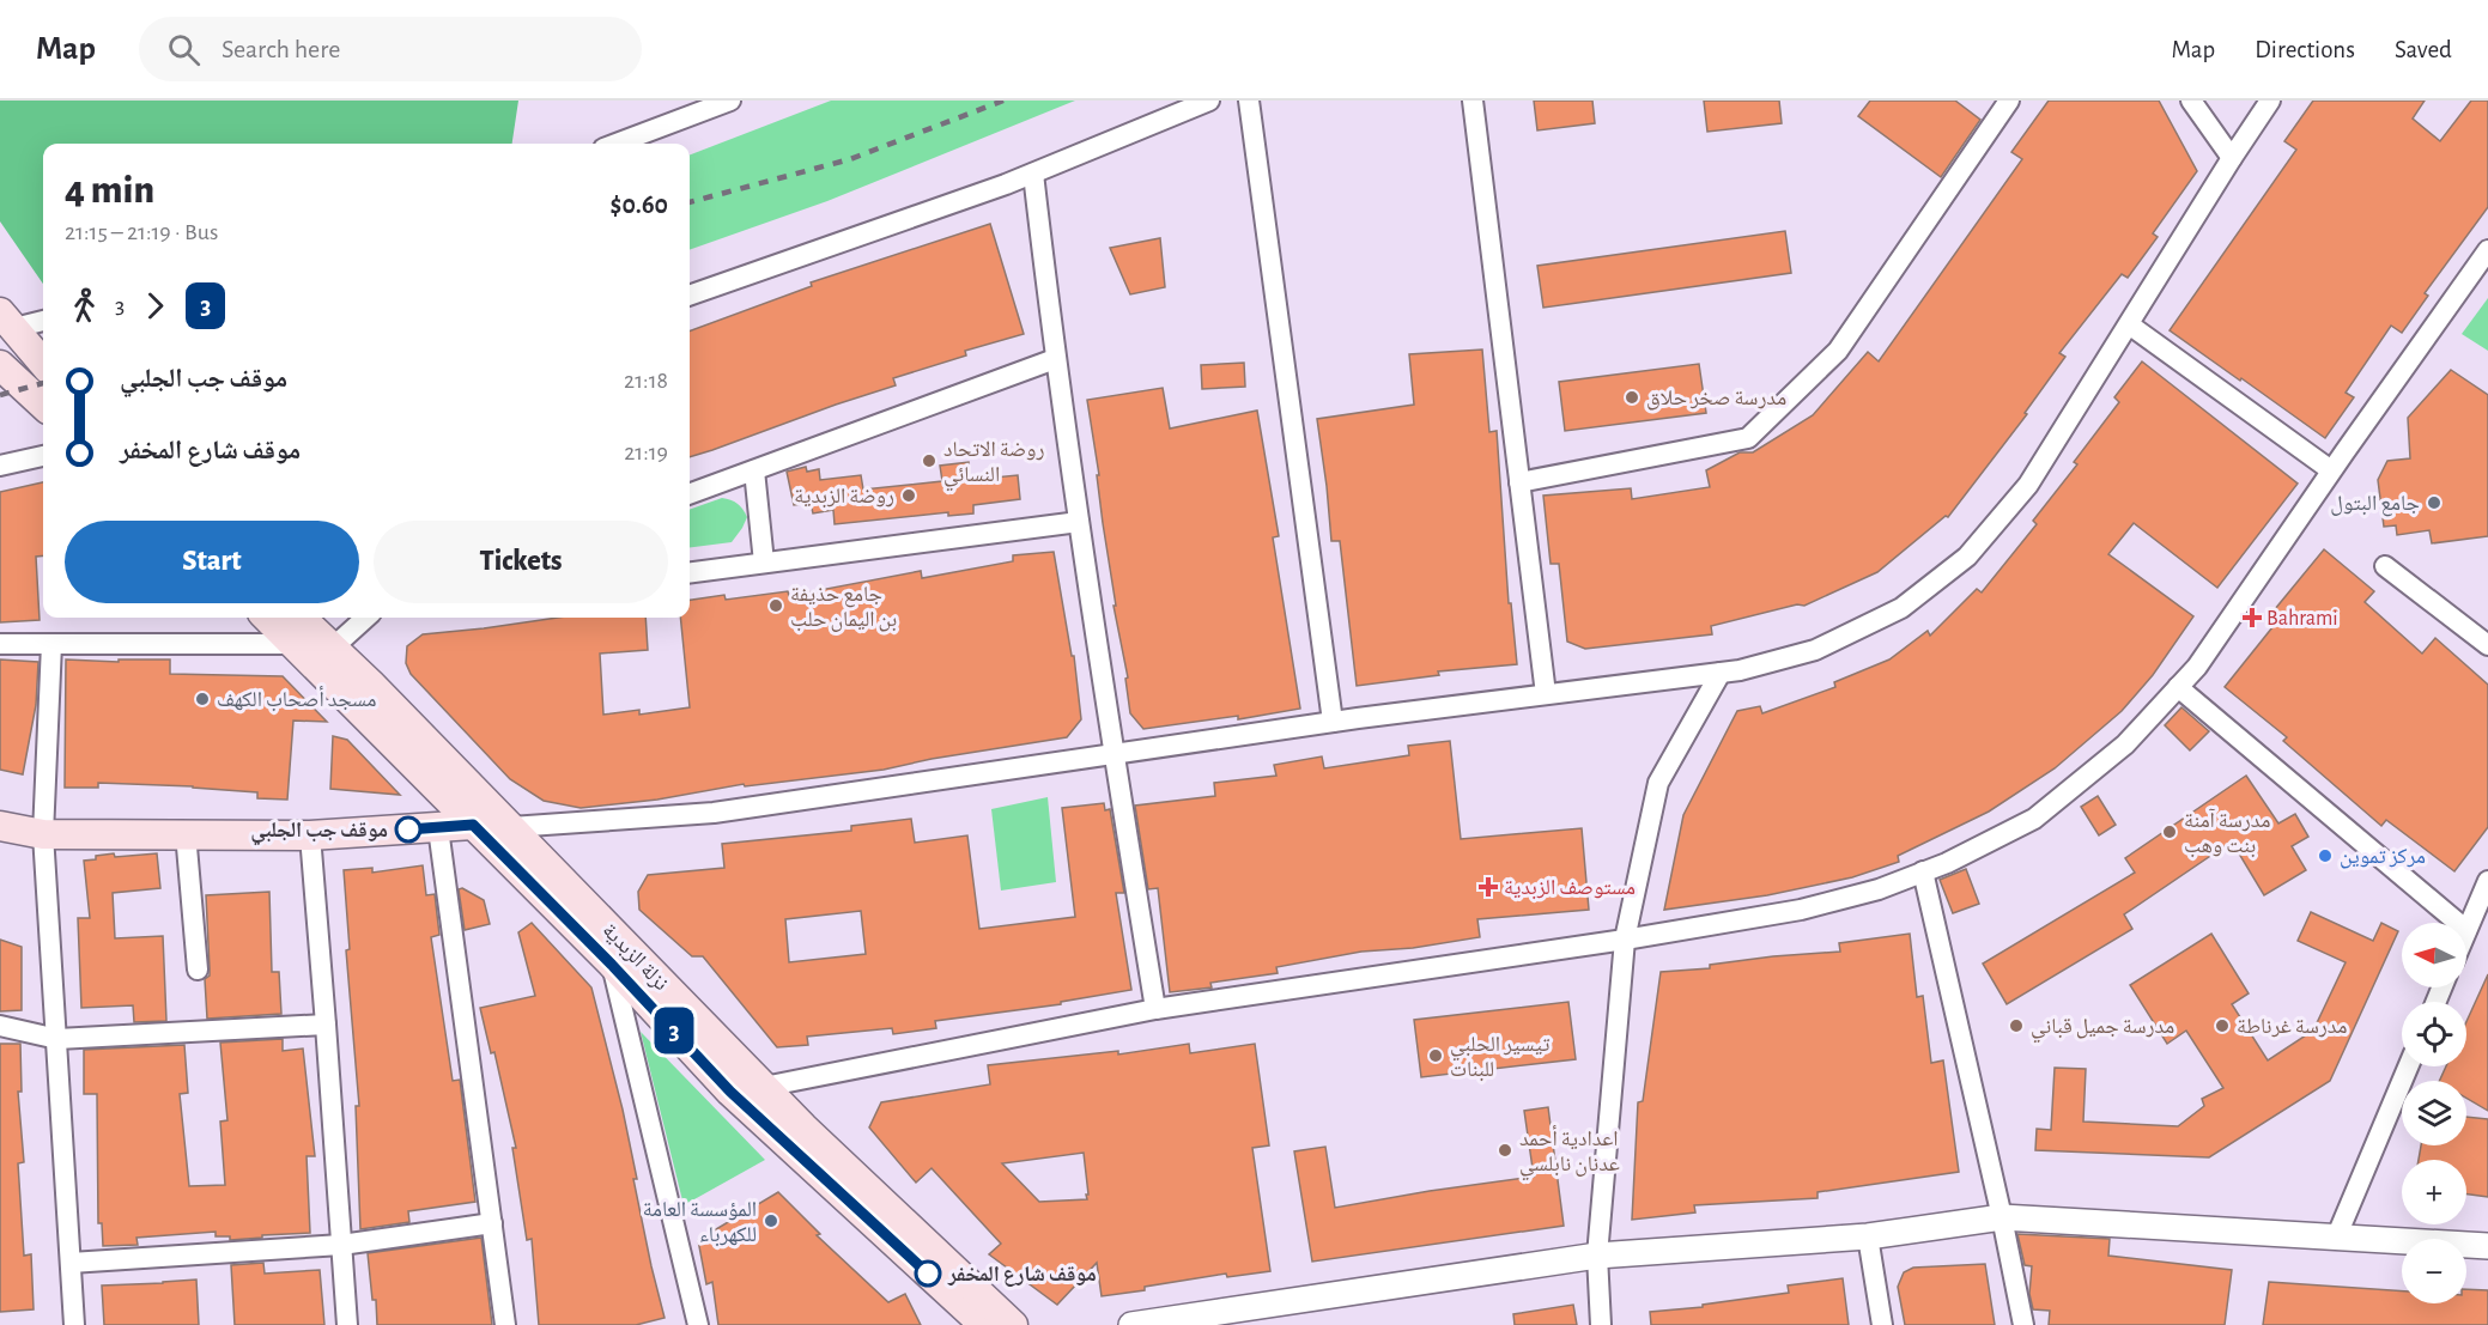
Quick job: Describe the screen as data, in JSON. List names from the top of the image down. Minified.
{"streets":{"main road":["نزلة الزبدية"]},"places":{"other":["مدرسة صخر حلاق","روضة الاتحاد النسائي","روضة الزبدية","جامع البتول","جامع حذيفة بن اليمان حلب","مسجد أصحاب الكهف","موقف جب الجلبي","مدرسة آمنة بنت وهب","مركز تموين","مدرسة جميل قباني","مدرسة غرناطة","تيسير الحلبي للبنات","اعدادية أحمد عدنان نابلسي","المؤسسة العامة للكهرباء","موقف شارع المخفر"],"health":["Bahrami","مستوصف الزبدية"]},"lines":["bus line 3"],"north":"left","page":{"header":"Map","search":"Search here","nav":["Map","Directions","Saved"],"on_map":"3","heading":["4 min","21:15 – 21:19 · Bus","$0.60"],"legs":["3","3"],"list":[{"name":"موقف جب الجلبي","value":"21:18"},{"name":"موقف شارع المخفر","value":"21:19"}],"buttons":["Start","Tickets"],"map_buttons":["+","−"]}}
